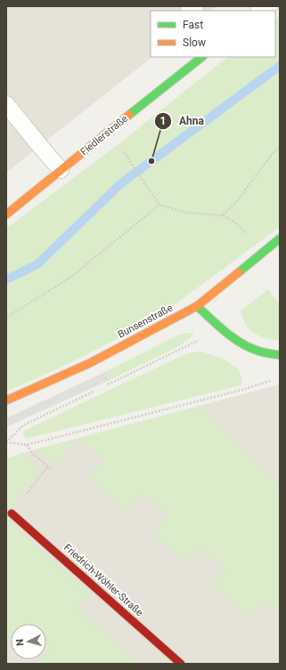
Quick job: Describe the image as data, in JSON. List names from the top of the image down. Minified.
{"streets":{"street":["Fiedlerstraße","Bunsenstraße","Friedrich-Wöhler-Straße"]},"places":["Ahna"],"legend":["Fast","Slow"],"north":"left"}
